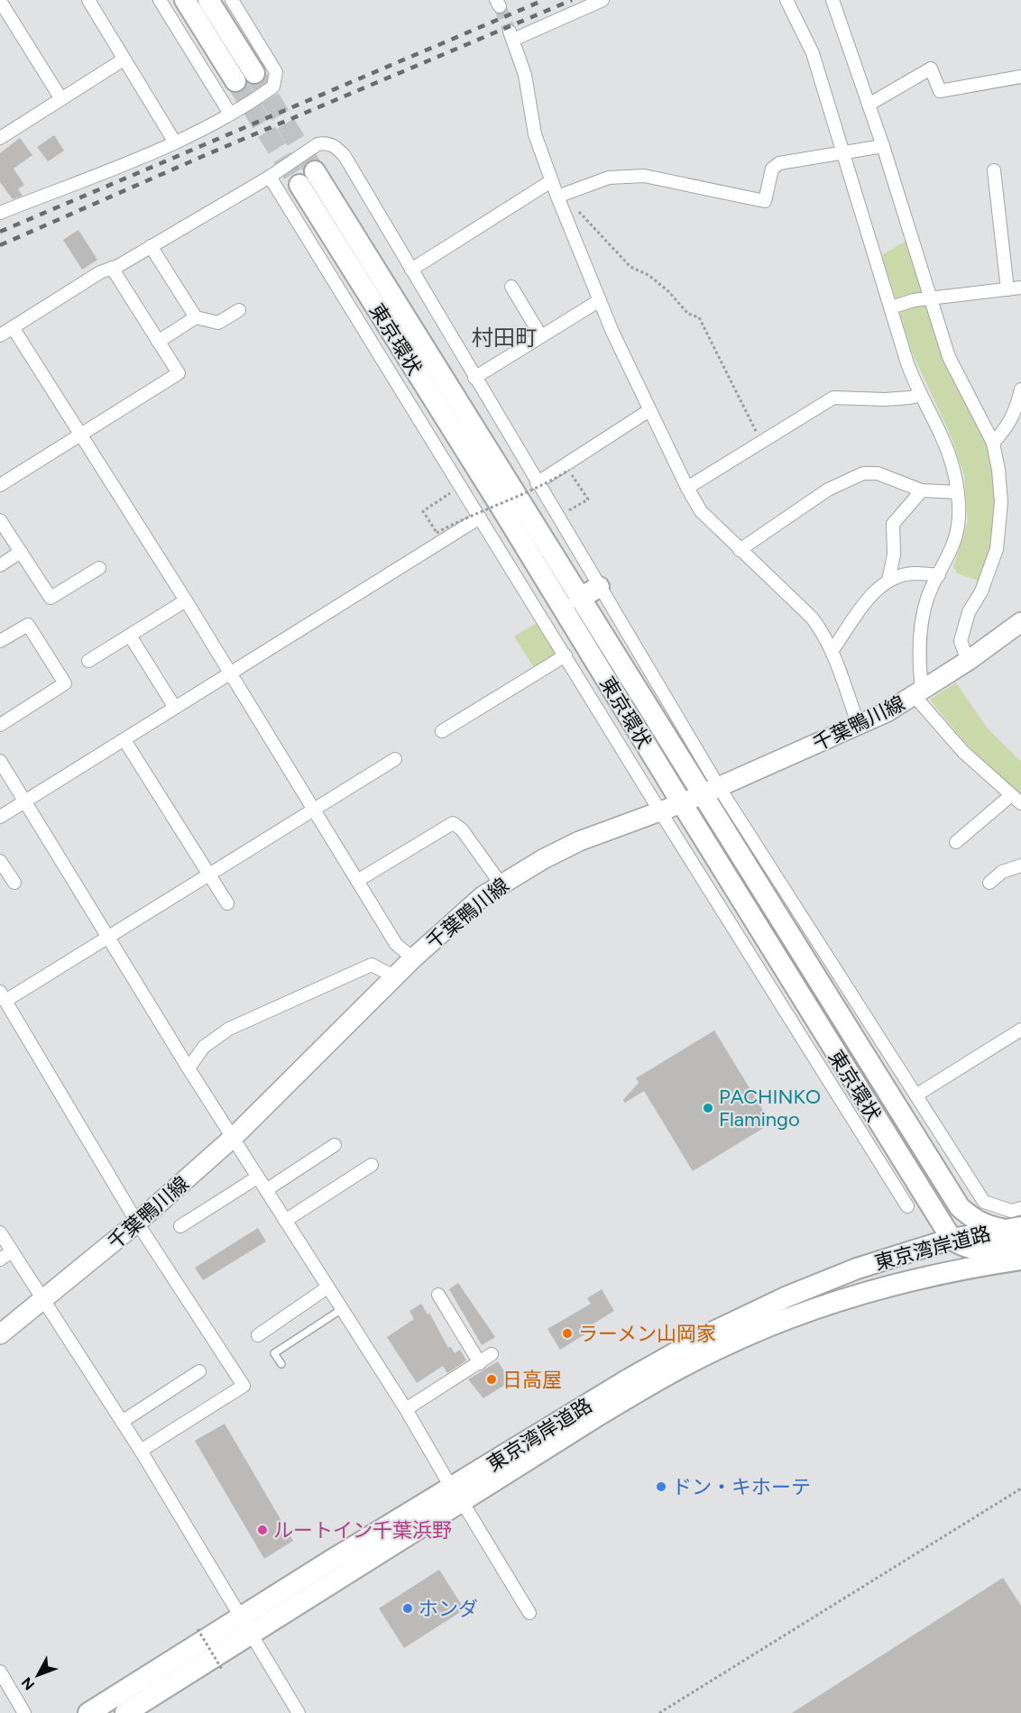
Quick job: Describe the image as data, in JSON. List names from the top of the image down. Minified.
{"streets":{"highway":["東京環状","東京湾岸道路"],"main road":["千葉鴨川線"]},"crossings":[["東京環状","千葉鴨川線"],["東京環状","東京湾岸道路"]],"districts":["村田町"],"places":["PACHINKO Flamingo","ラーメン山岡家","日高屋","ドン・キホーテ","ルートイン千葉浜野","ホンダ"],"north":"bottom left"}
